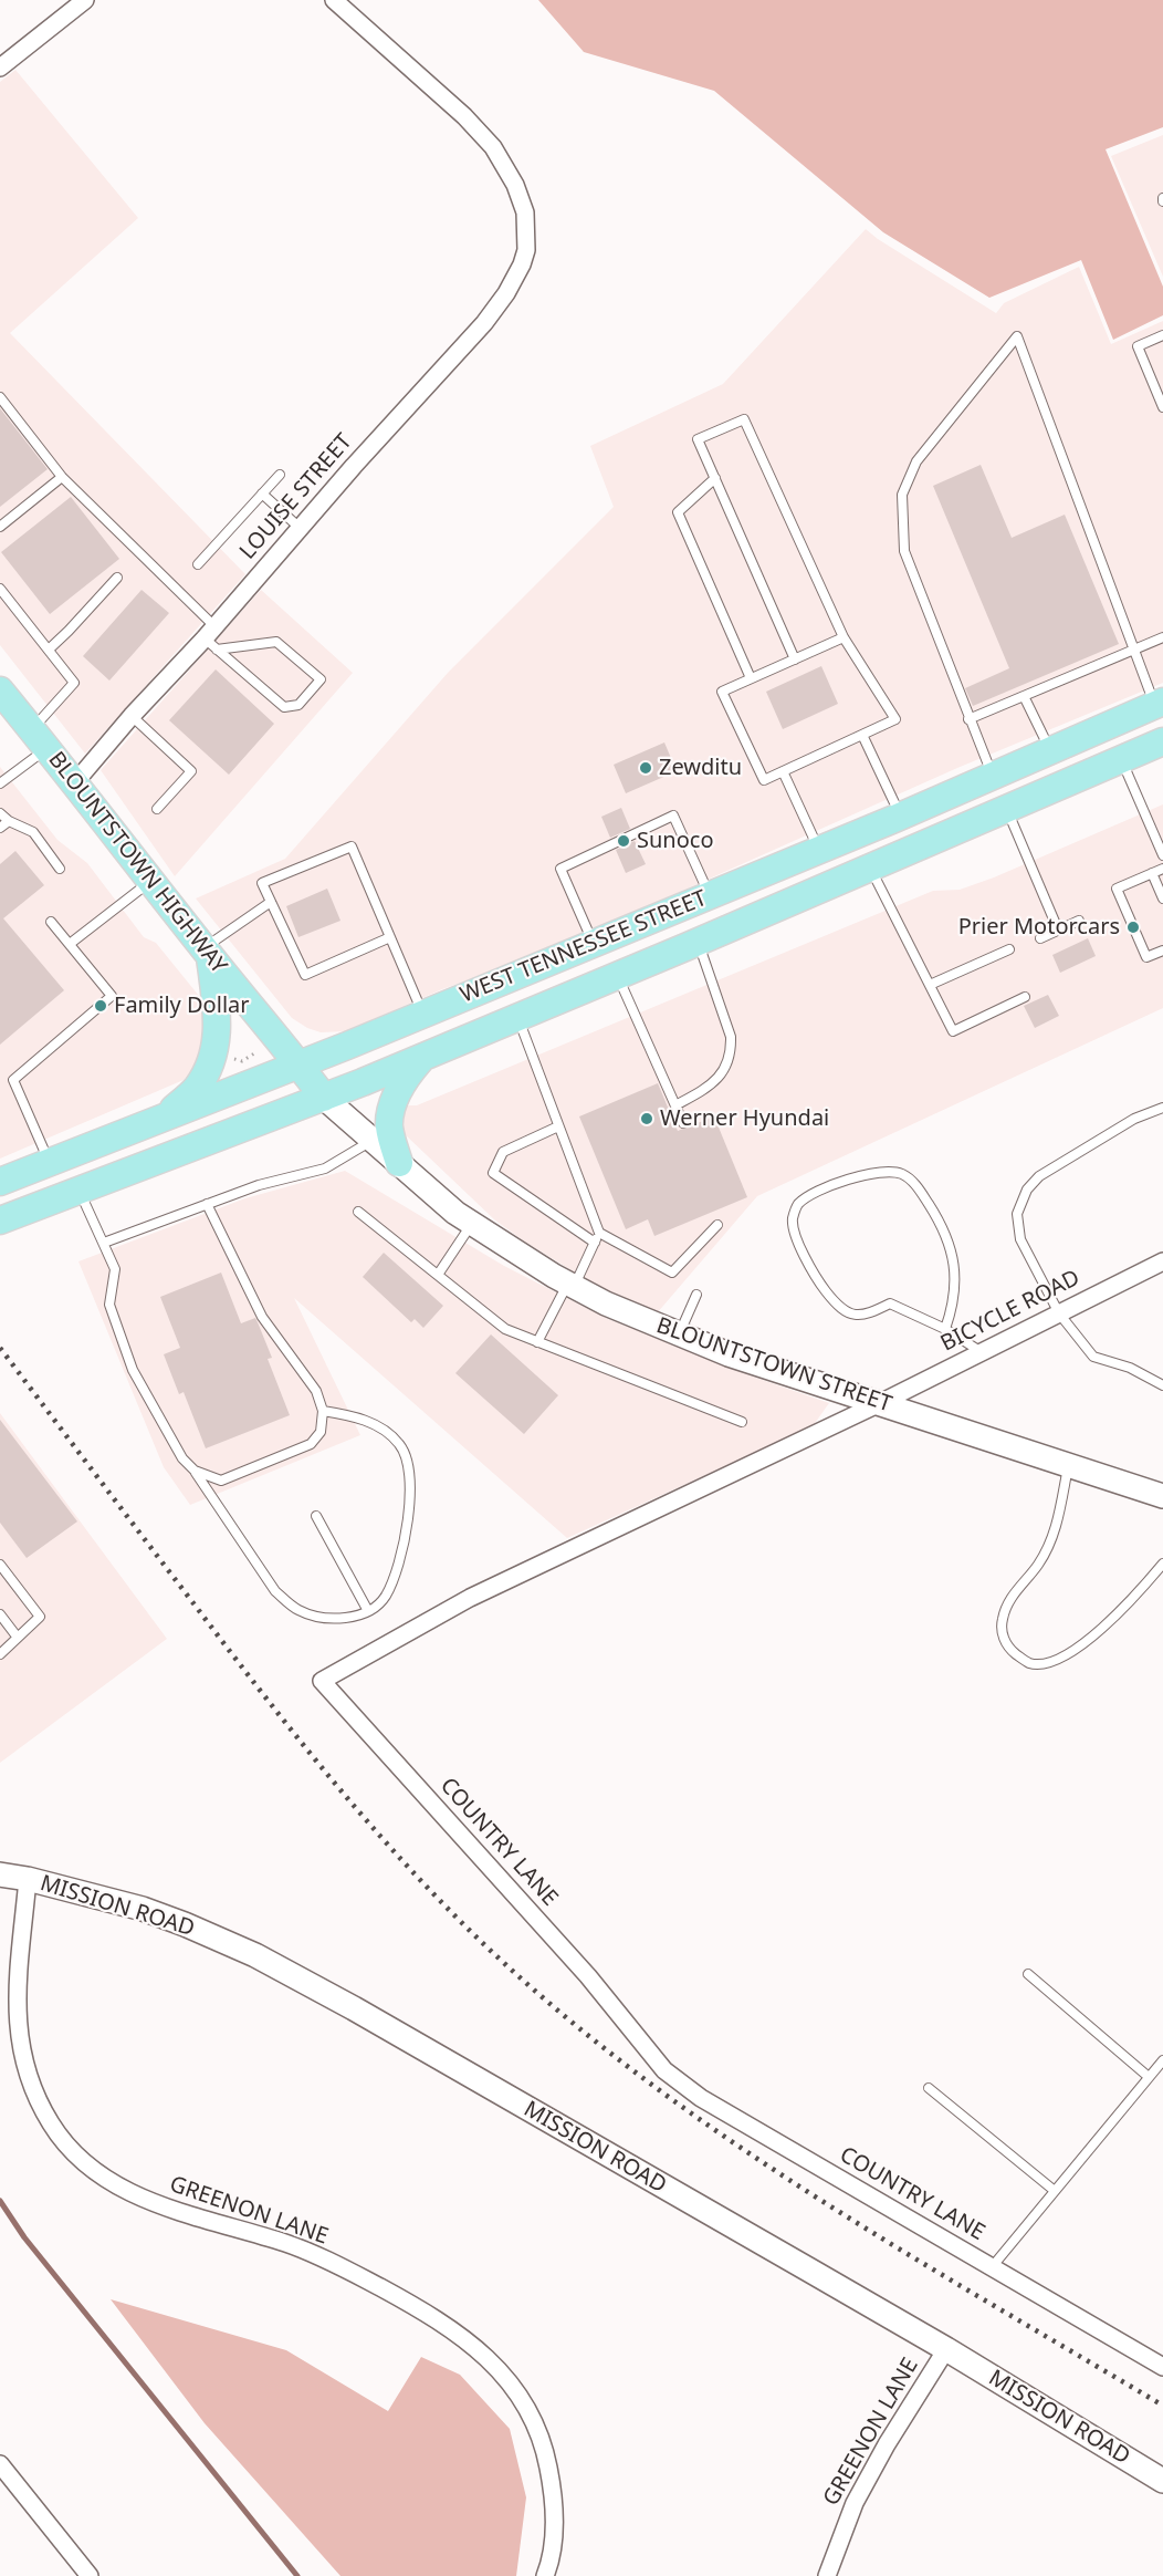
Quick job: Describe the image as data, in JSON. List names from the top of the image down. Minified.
{"streets":{"main road":["BLOUNTSTOWN HIGHWAY","WEST TENNESSEE STREET","BLOUNTSTOWN STREET","MISSION ROAD"],"street":["LOUISE STREET","BICYCLE ROAD","COUNTRY LANE","GREENON LANE"]},"crossings":[["LOUISE STREET","BLOUNTSTOWN HIGHWAY"],["BLOUNTSTOWN HIGHWAY","WEST TENNESSEE STREET"],["BLOUNTSTOWN HIGHWAY","BLOUNTSTOWN STREET"],["WEST TENNESSEE STREET","BLOUNTSTOWN STREET"],["BICYCLE ROAD","BLOUNTSTOWN STREET"],["BICYCLE ROAD","COUNTRY LANE"],["BLOUNTSTOWN STREET","COUNTRY LANE"],["MISSION ROAD","GREENON LANE"]],"places":["Zewditu","Sunoco","Prier Motorcars","Family Dollar","Werner Hyundai"]}
